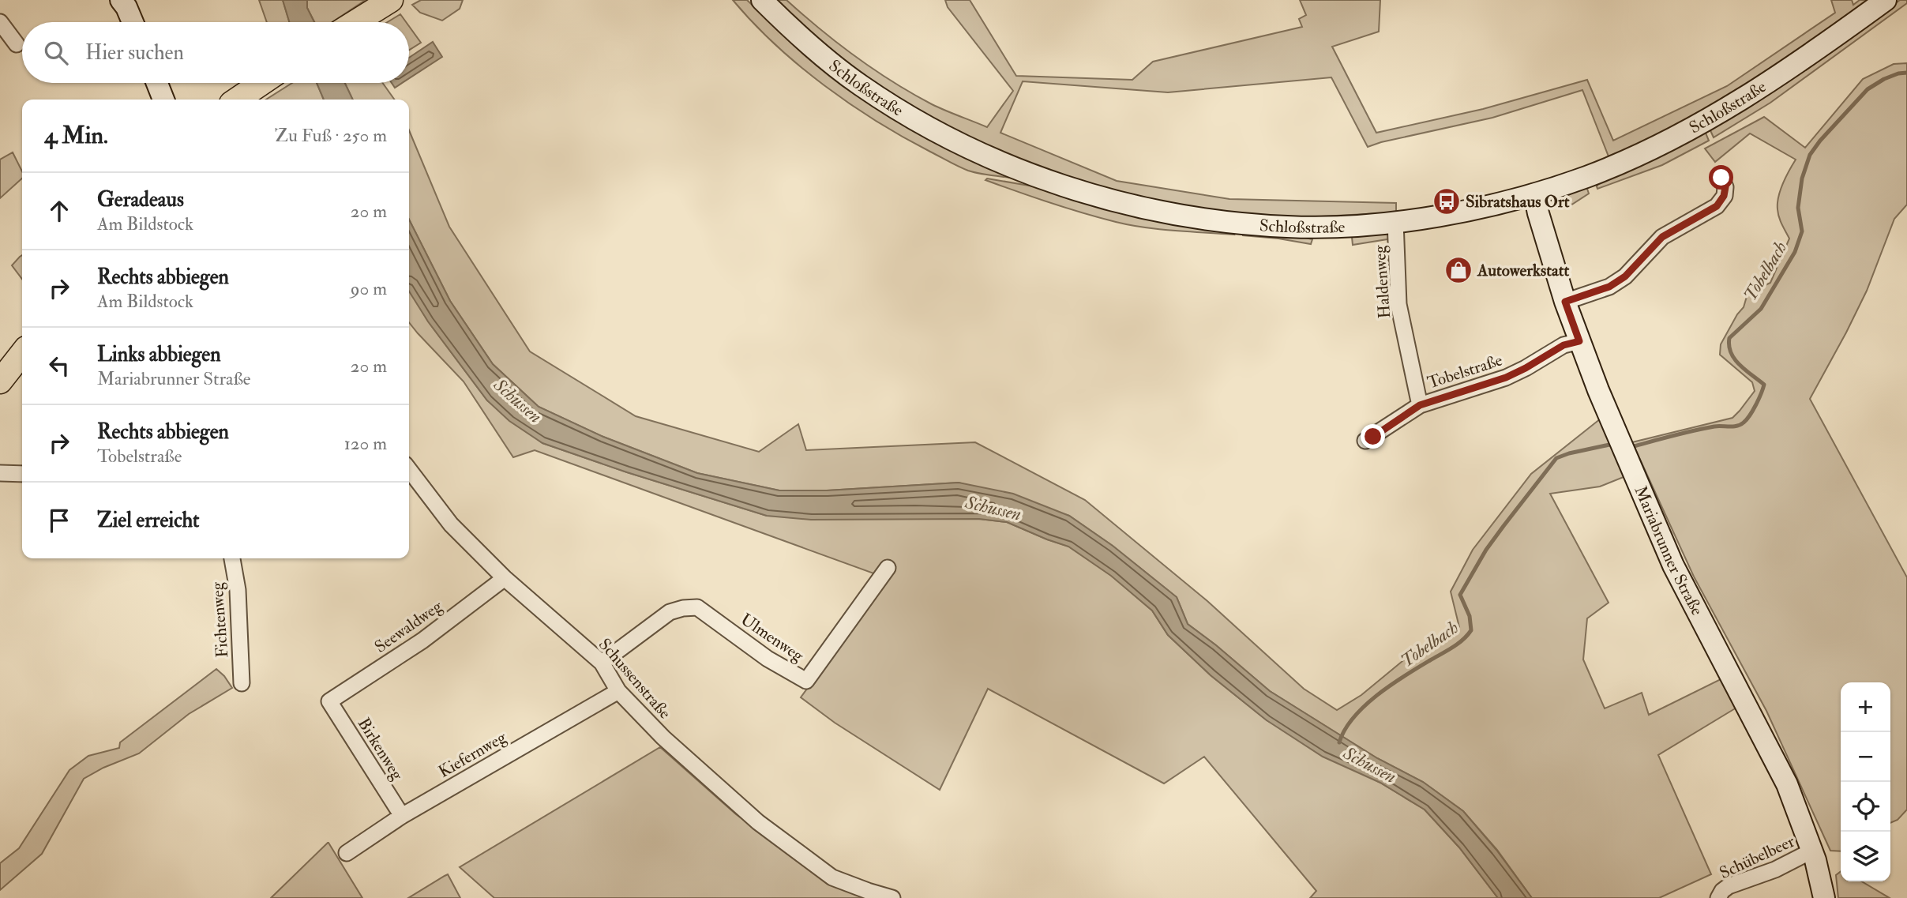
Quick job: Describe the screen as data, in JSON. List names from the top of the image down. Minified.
{"streets":{"main road":["Schloßstraße","Mariabrunner Straße"],"street":["Haldenweg","Tobelstraße","Fichtenweg","Seewaldweg","Ulmenweg","Schussenstraße","Birkenweg","Kiefernweg","Schübelbeer"]},"crossings":[["Schloßstraße","Haldenweg"],["Schloßstraße","Mariabrunner Straße"],["Haldenweg","Tobelstraße"],["Tobelstraße","Mariabrunner Straße"],["Mariabrunner Straße","Schübelbeer"],["Seewaldweg","Schussenstraße"],["Seewaldweg","Birkenweg"],["Ulmenweg","Schussenstraße"],["Schussenstraße","Kiefernweg"],["Birkenweg","Kiefernweg"]],"water":["Tobelbach","Schussen"],"places":{"bus stop":["Sibratshaus Ort"],"shop":["Autowerkstatt"]},"page":{"search":"Hier suchen","heading":["4 Min.","Zu Fuß · 250 m"],"list":[["Geradeaus","Am Bildstock","20 m"],["Rechts abbiegen","Am Bildstock","90 m"],["Links abbiegen","Mariabrunner Straße","20 m"],["Rechts abbiegen","Tobelstraße","120 m"],"Ziel erreicht"],"map_buttons":["+","−"]}}
